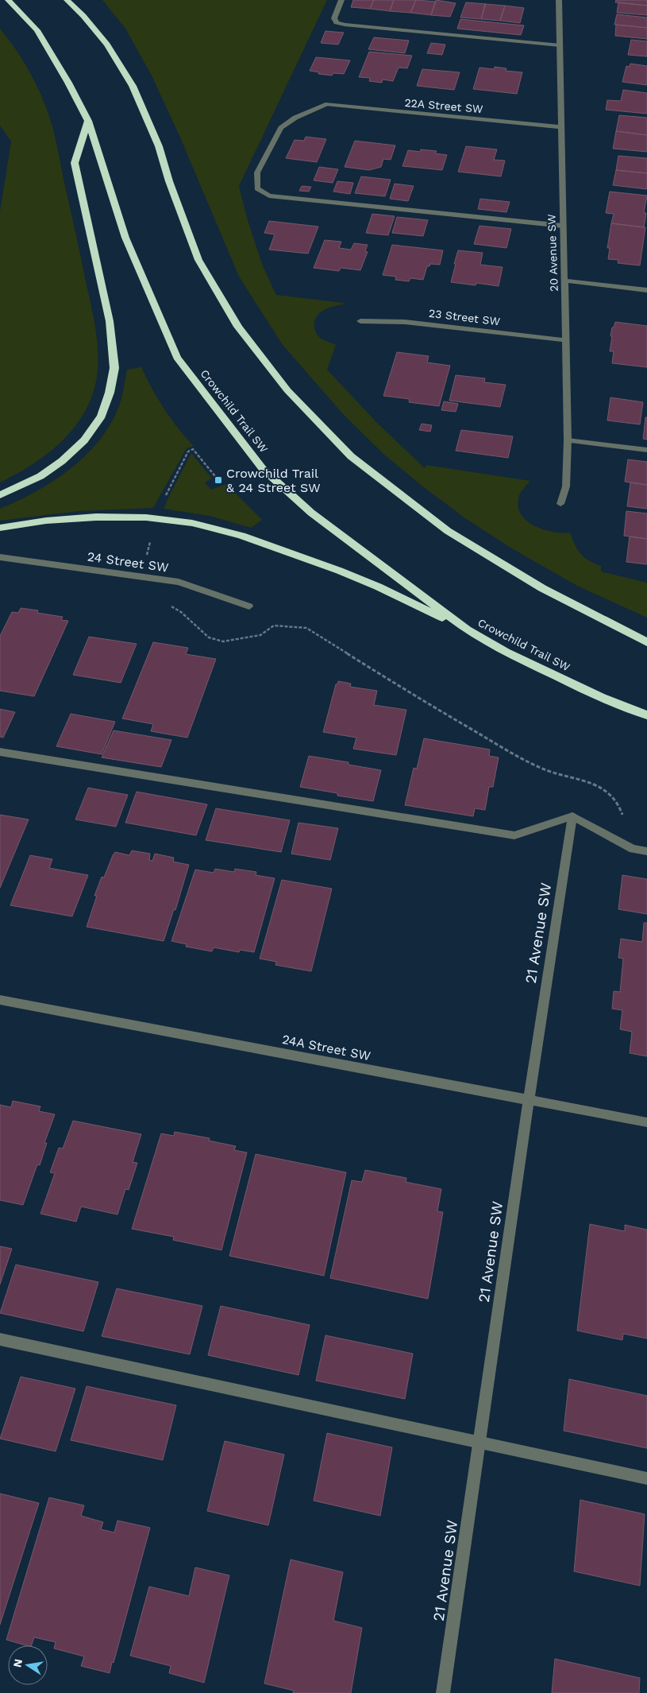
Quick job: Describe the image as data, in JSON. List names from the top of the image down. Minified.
{"streets":{"highway":["Crowchild Trail SW"],"street":["22A Street SW","20 Avenue SW","23 Street SW","24 Street SW","21 Avenue SW","24A Street SW"]},"crossings":[["22A Street SW","20 Avenue SW"],["20 Avenue SW","23 Street SW"],["21 Avenue SW","24A Street SW"]],"places":{"transit":["Crowchild Trail & 24 Street SW"]},"north":"left"}
